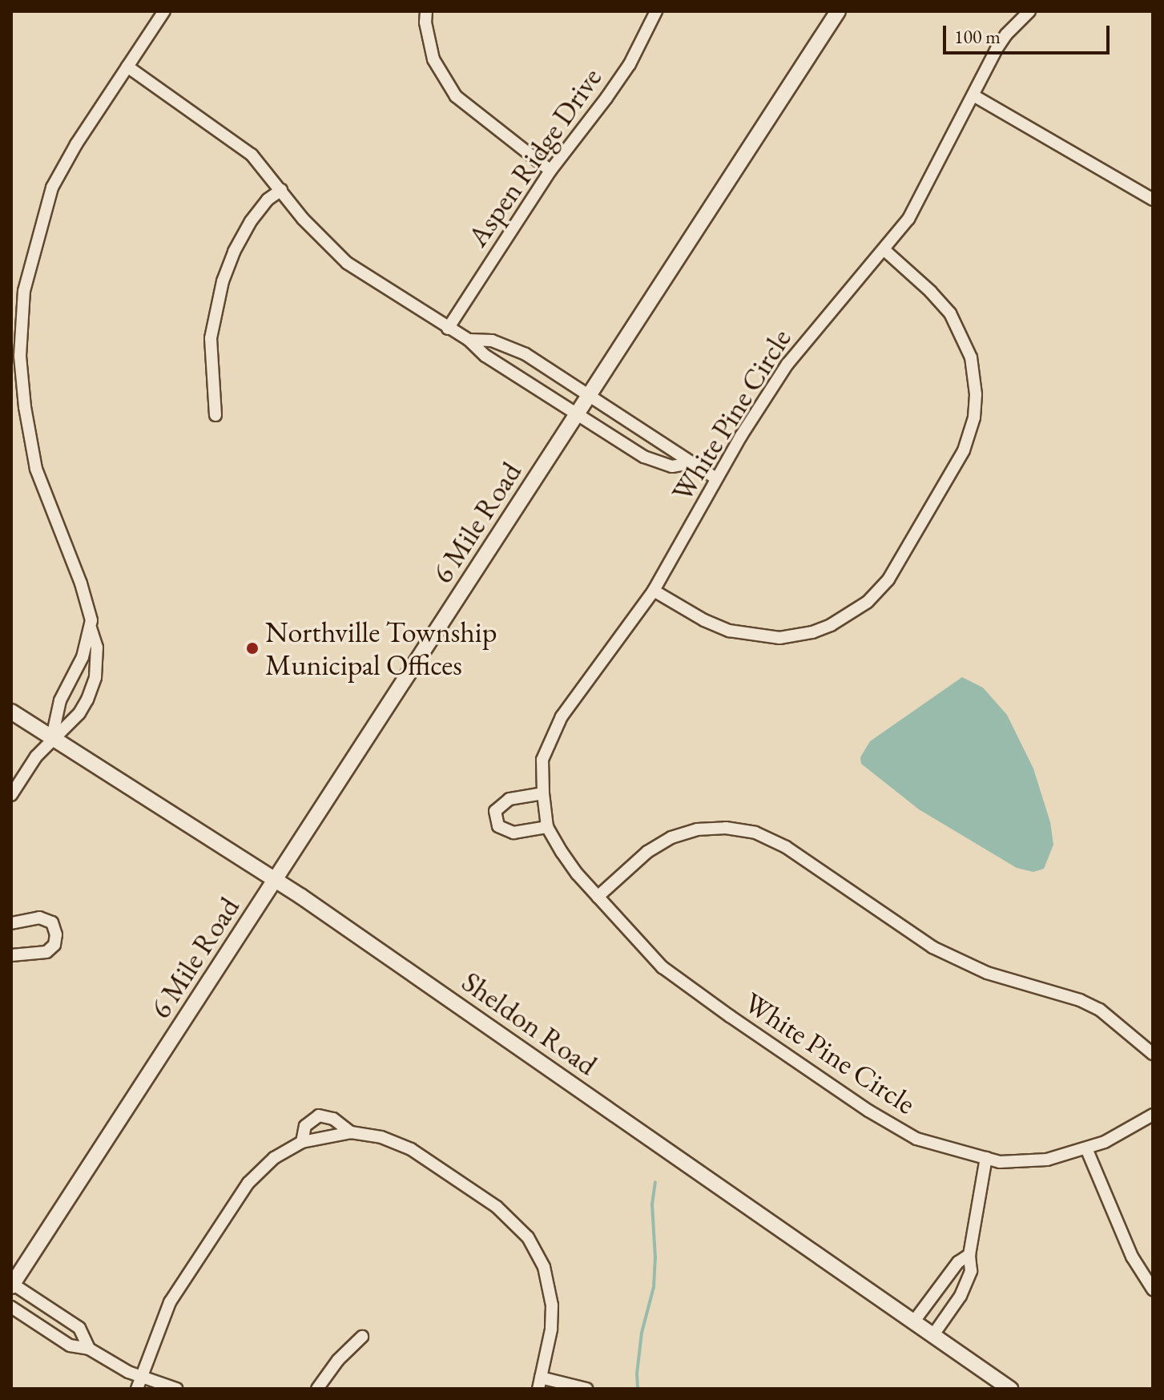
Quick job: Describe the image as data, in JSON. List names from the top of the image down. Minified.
{"streets":{"street":["Aspen Ridge Drive","White Pine Circle","6 Mile Road","Sheldon Road"]},"crossings":[["White Pine Circle","6 Mile Road"],["6 Mile Road","Sheldon Road"]],"places":["Northville Township Municipal Offices"],"scale_bar":"100 m"}
